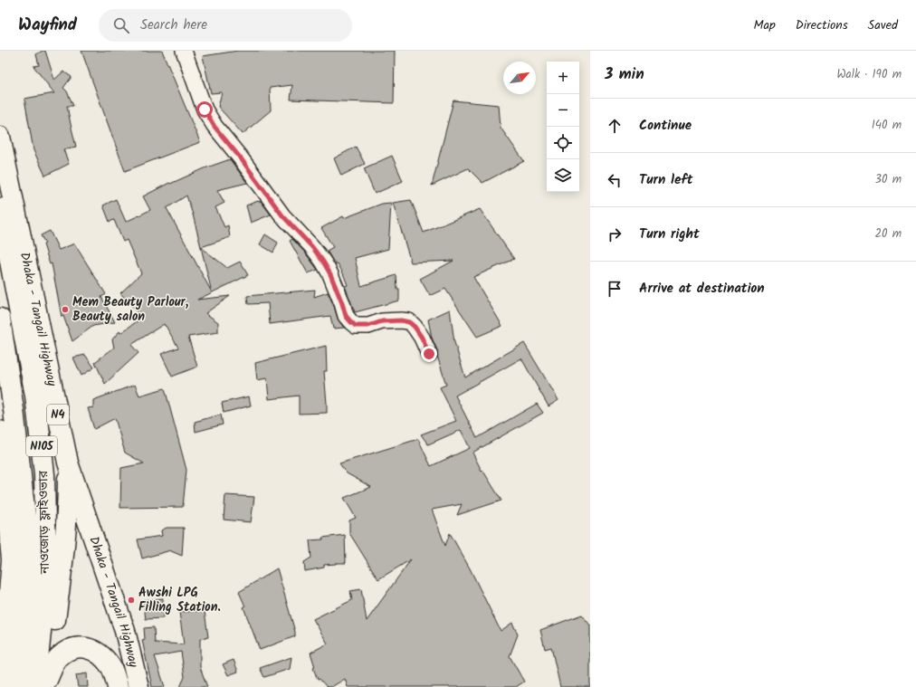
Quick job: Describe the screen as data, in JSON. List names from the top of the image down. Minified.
{"streets":{"highway":["Dhaka - Tangail Highway","N4","N105","নাওজোড় ফ্লাইওভার"]},"crossings":[["Dhaka - Tangail Highway","N105"],["Dhaka - Tangail Highway","নাওজোড় ফ্লাইওভার"],["N105","নাওজোড় ফ্লাইওভার"]],"places":["Mem Beauty Parlour, Beauty salon","Awshi LPG Filling Station."],"north":"top right","page":{"header":"Wayfind","search":"Search here","nav":["Map","Directions","Saved"],"heading":["3 min","Walk · 190 m"],"map_buttons":["+","−"],"list":[["Continue","140 m"],["Turn left","30 m"],["Turn right","20 m"],"Arrive at destination"]}}
